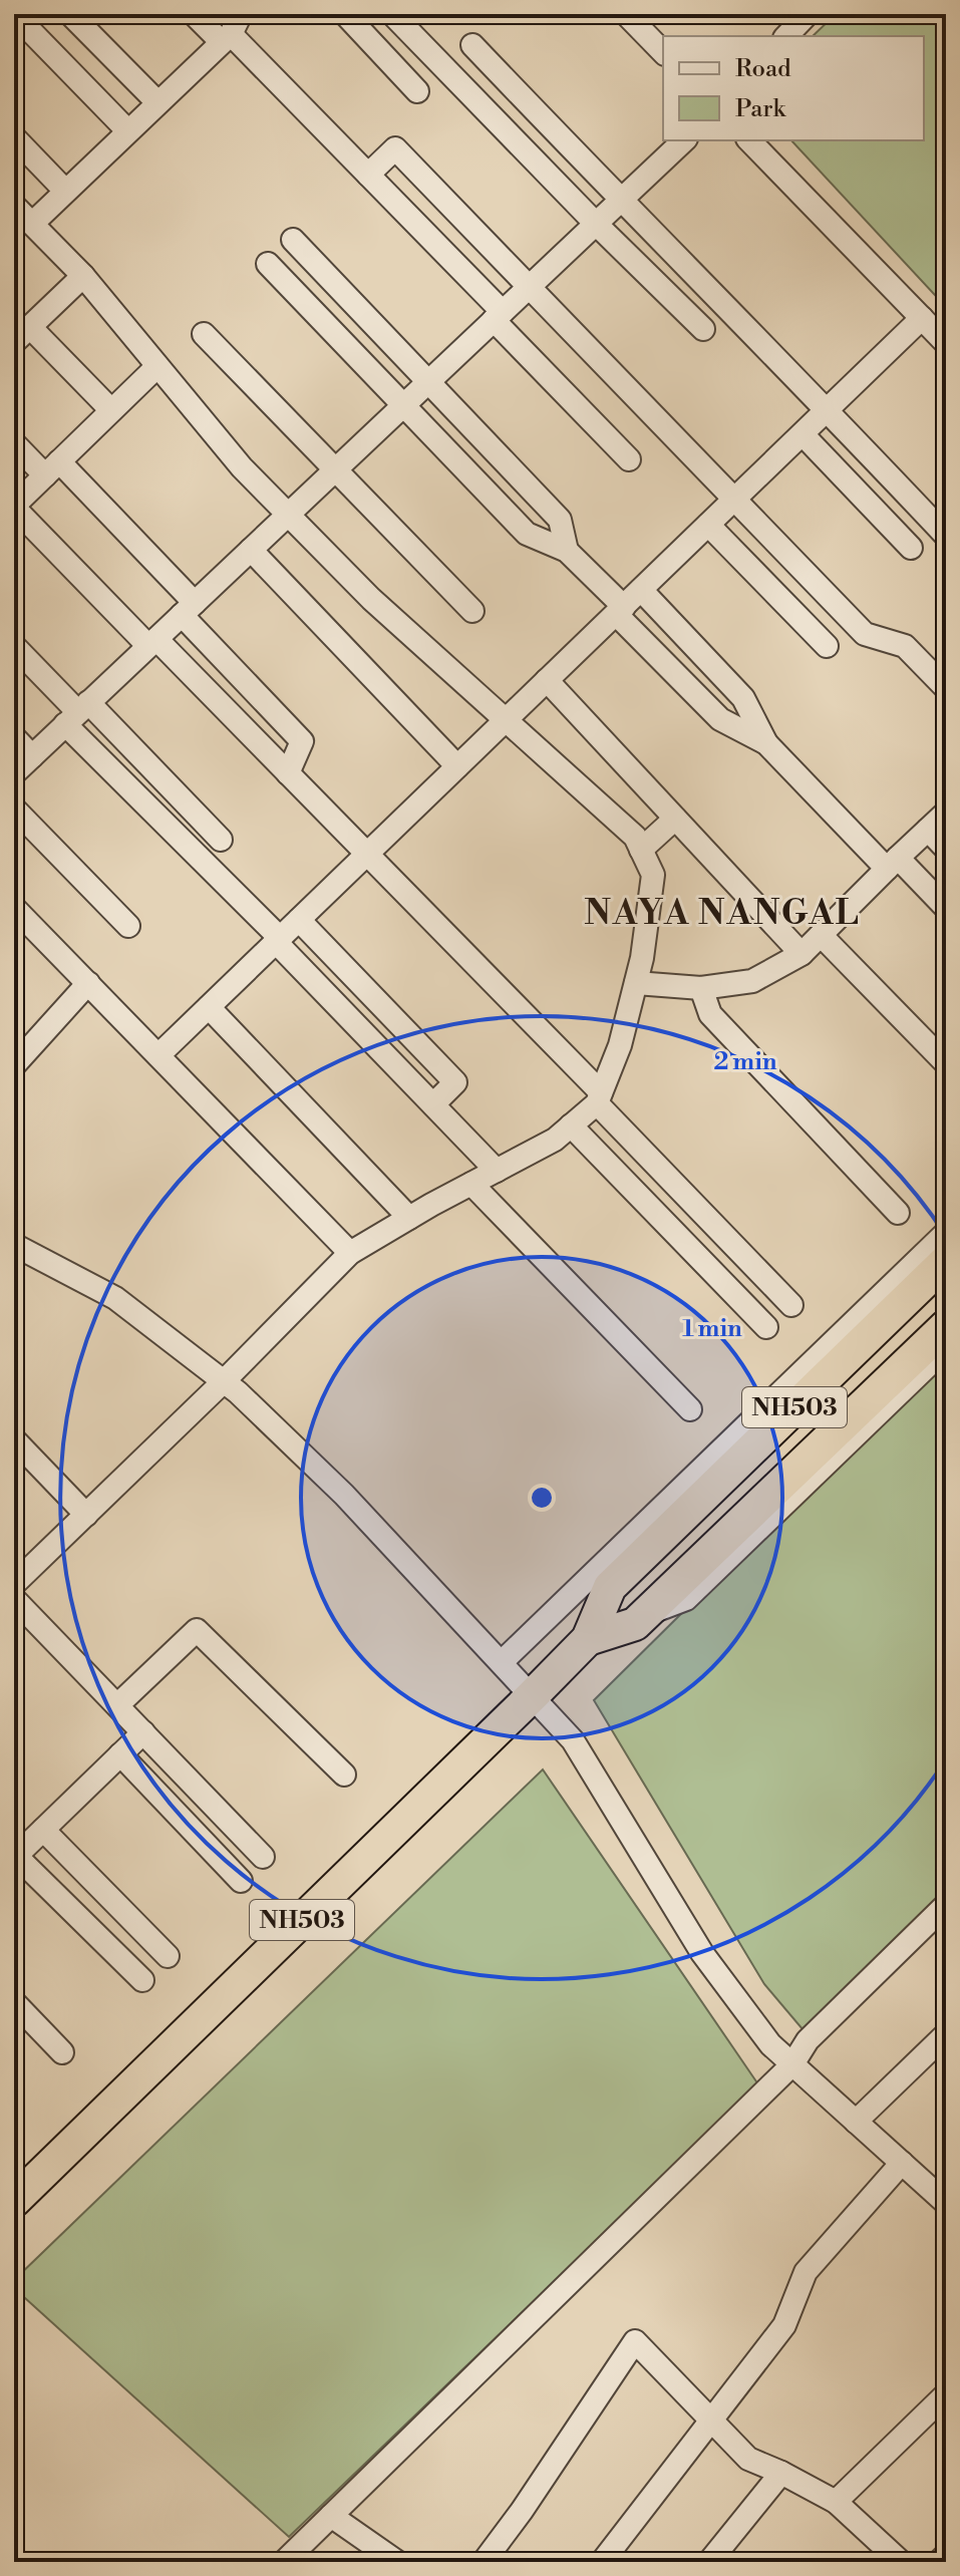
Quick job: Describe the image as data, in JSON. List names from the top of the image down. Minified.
{"streets":{"highway":["NH503"]},"districts":["NAYA NANGAL"],"legend":["Road","Park"],"rings":["2 min","1 min"]}
